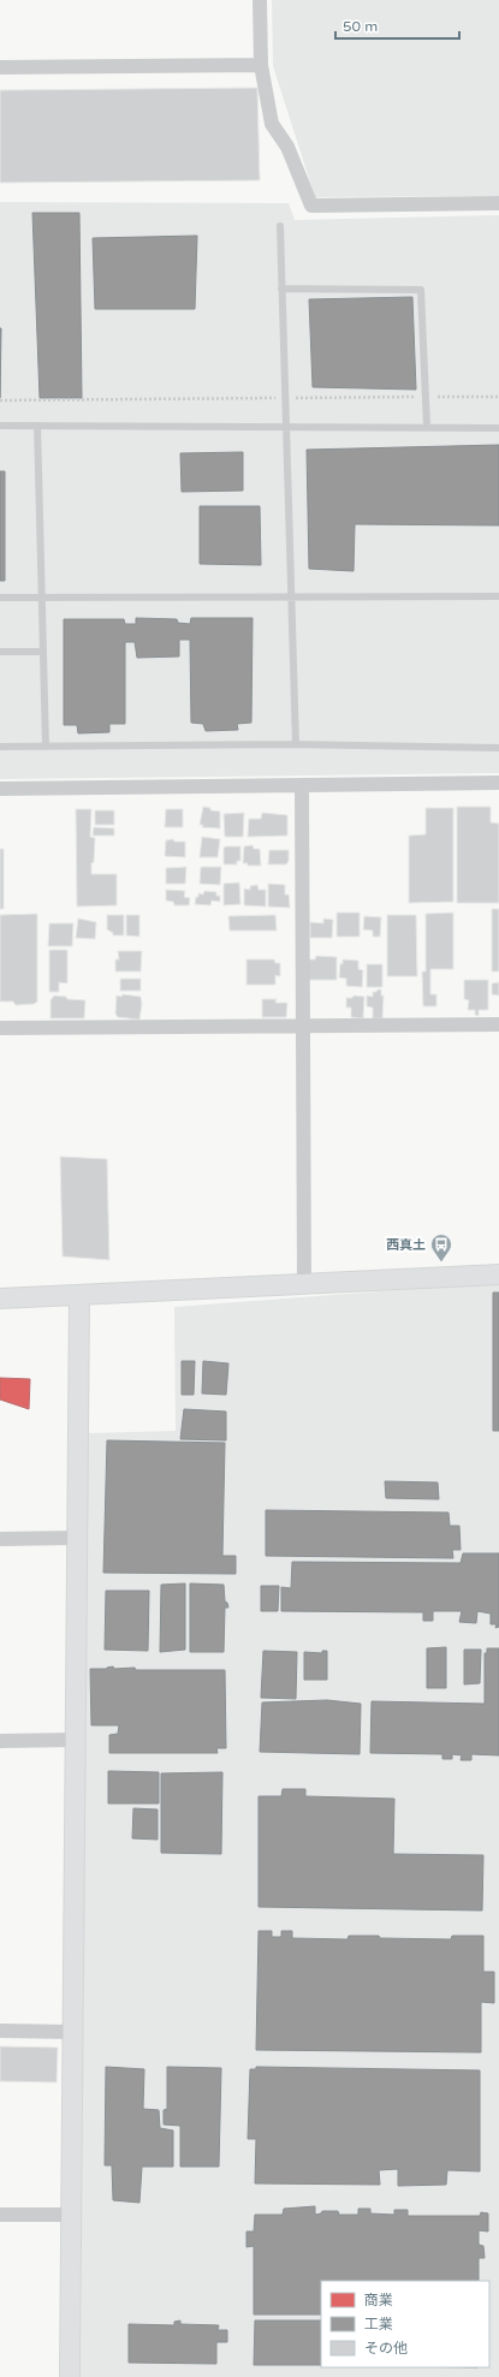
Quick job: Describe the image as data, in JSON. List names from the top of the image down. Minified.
{"places":{"bus stop":["西真土"]},"legend":["商業","工業","その他"],"scale_bar":"50 m"}
